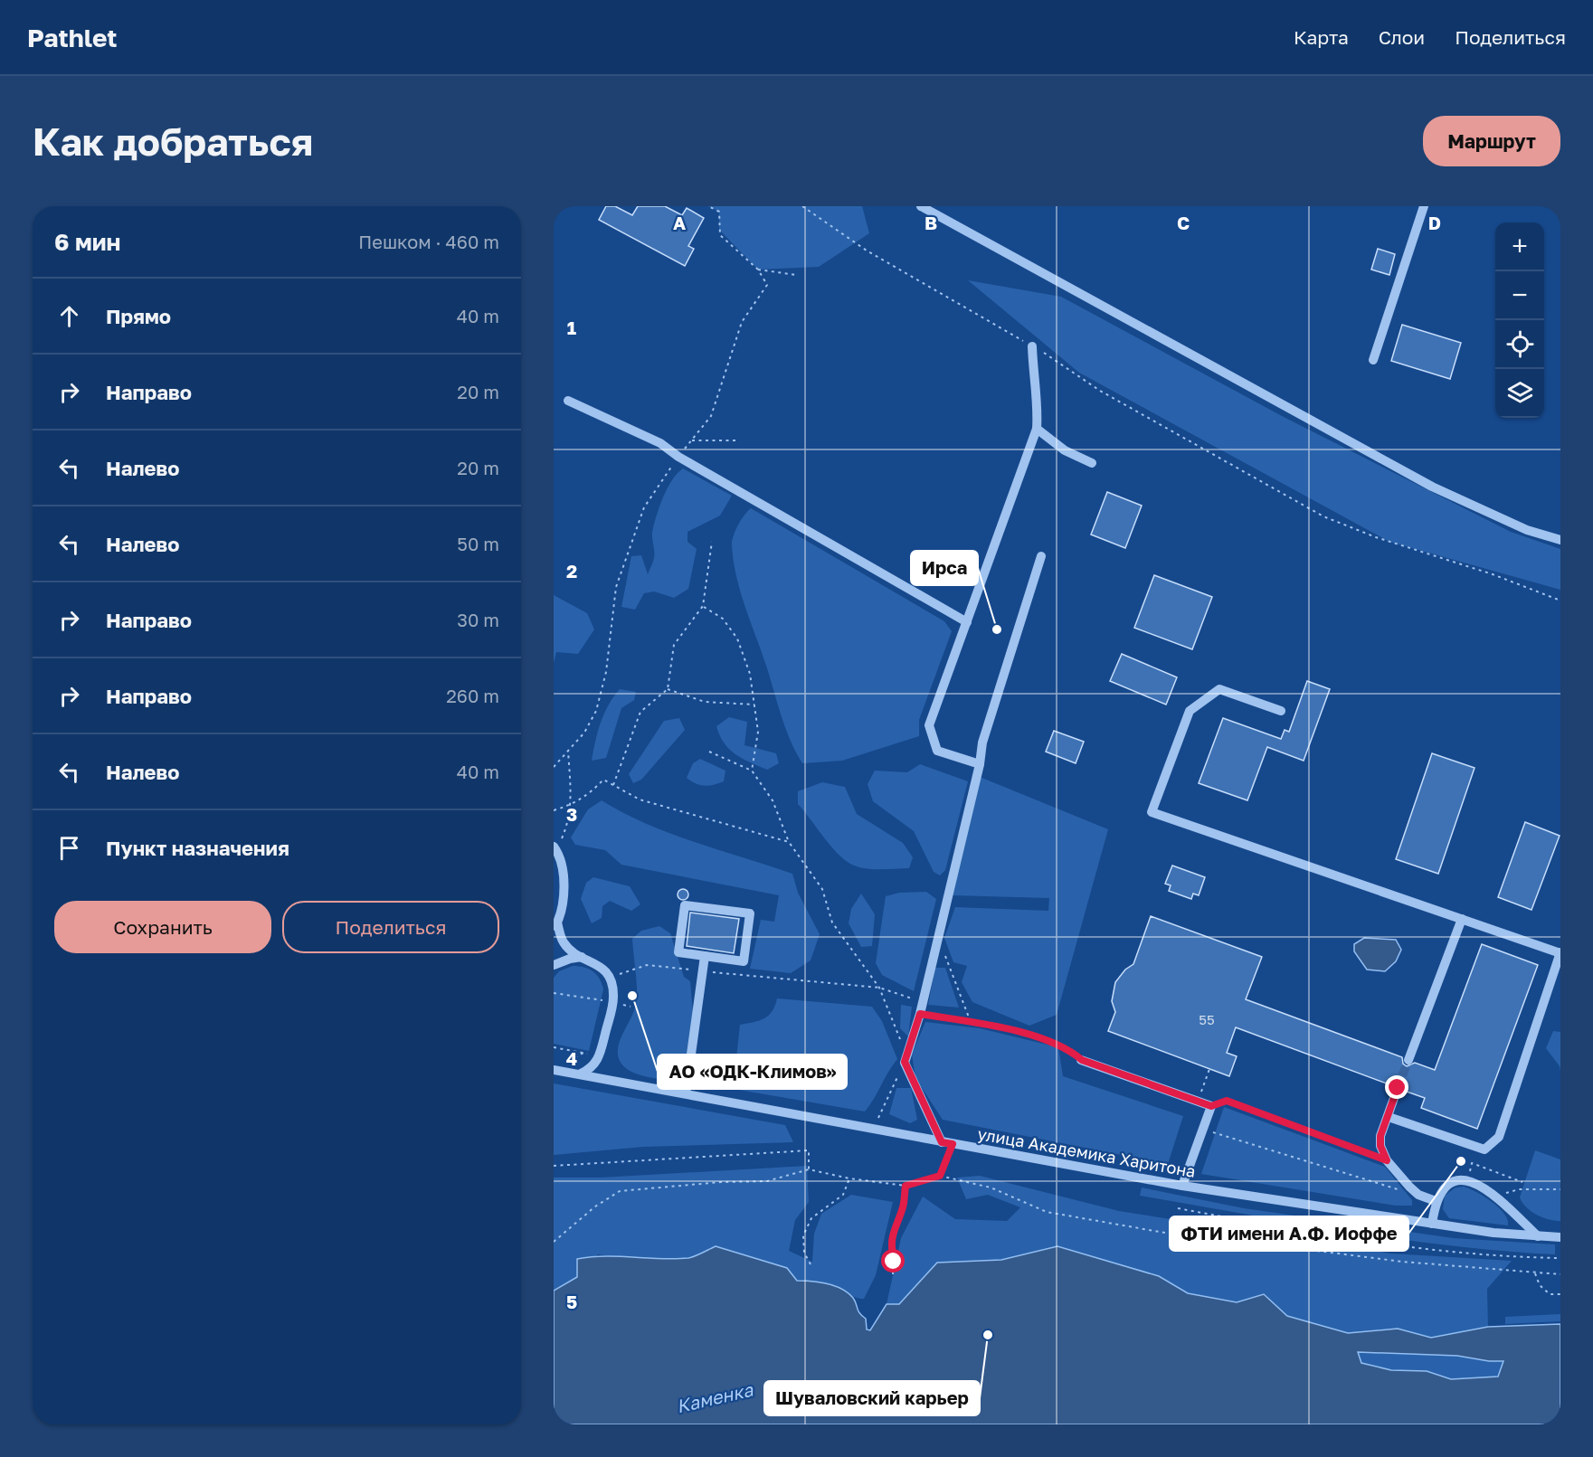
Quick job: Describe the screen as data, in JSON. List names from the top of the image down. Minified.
{"streets":{"street":["улица Академика Харитона"]},"water":["Каменка"],"places":["Ирса","АО «ОДК-Климов»","ФТИ имени А.Ф. Иоффе","Шуваловский карьер"],"house_numbers":["55"],"page":{"header":"Pathlet","nav":["Карта","Слои","Поделиться"],"buttons":["Маршрут",["Сохранить","Поделиться"]],"title":"Как добраться","heading":["6 мин","Пешком · 460 m"],"map_buttons":["+","−"],"list":[["Прямо","40 m"],["Направо","20 m"],["Налево","20 m"],["Налево","50 m"],["Направо","30 m"],["Направо","260 m"],["Налево","40 m"],"Пункт назначения"]},"grid":{"columns":["A","B","C","D"],"rows":["1","2","3","4","5"]}}
